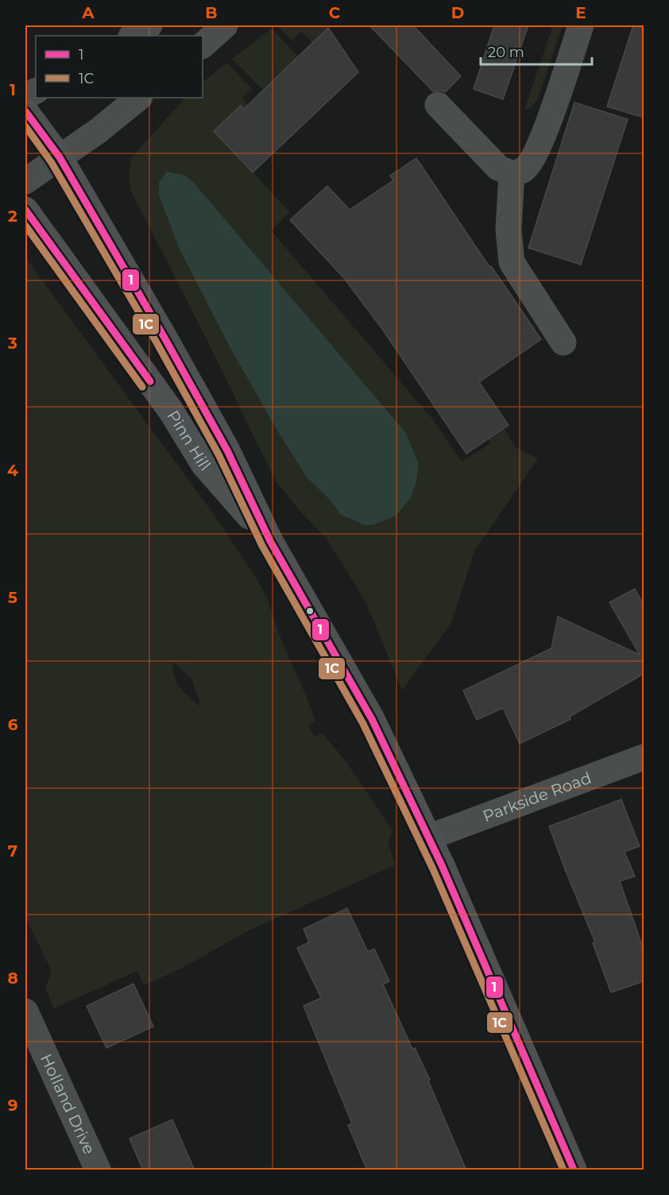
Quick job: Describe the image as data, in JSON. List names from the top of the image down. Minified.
{"streets":{"main road":["Pinn Hill"],"street":["Parkside Road","Holland Drive"]},"lines":["transit line 1","transit line 1C"],"legend":["1","1C"],"scale_bar":"20 m","grid":{"columns":["A","B","C","D","E"],"rows":["1","2","3","4","5","6","7","8","9"]}}
